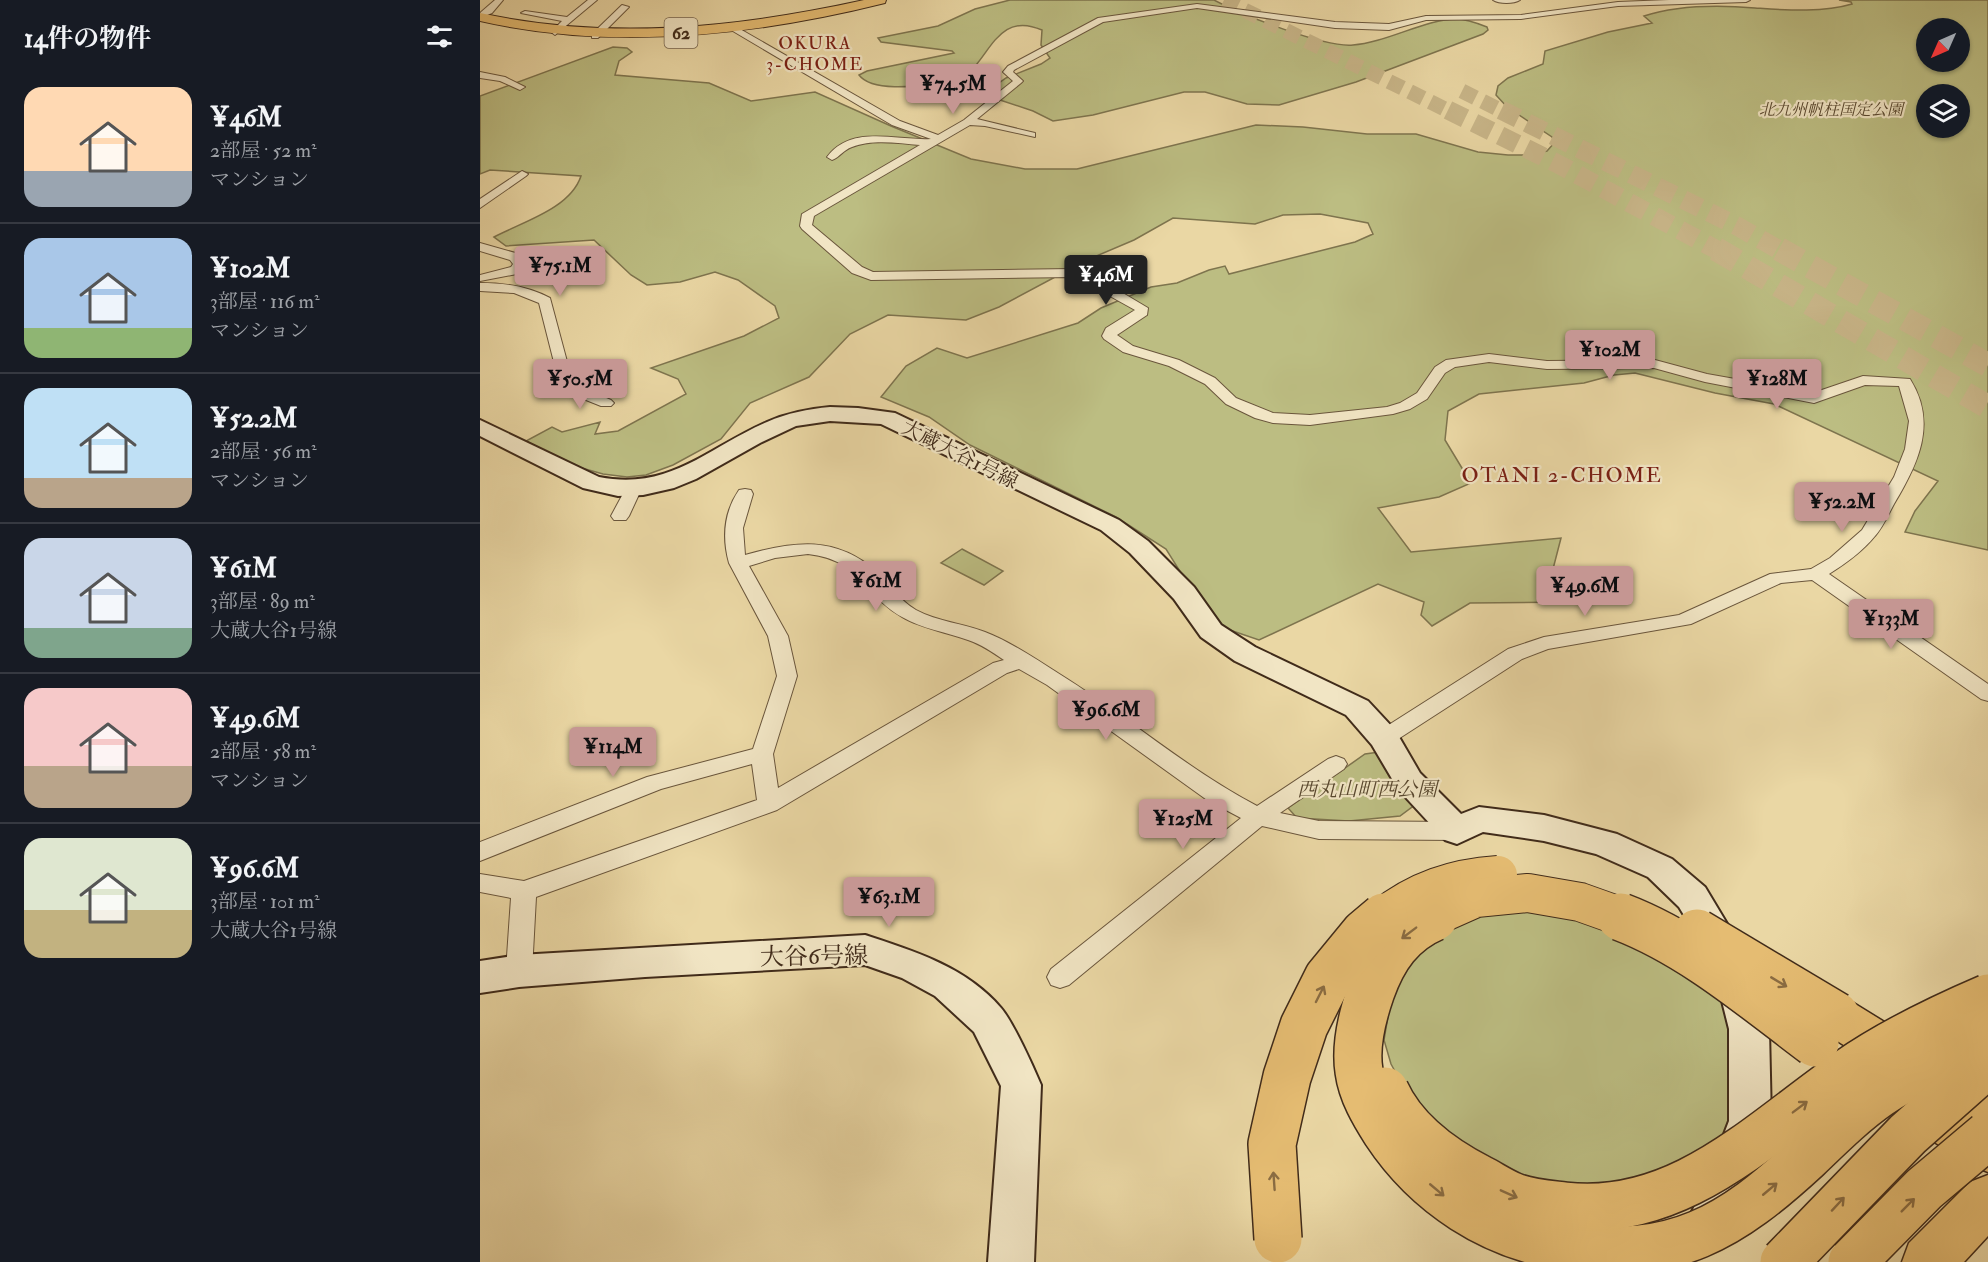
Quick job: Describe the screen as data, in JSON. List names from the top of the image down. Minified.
{"streets":{"main road":["62"],"street":["大蔵大谷1号線","大谷6号線"]},"districts":["OKURA 3-CHOME","OTANI 2-CHOME"],"parks":["北九州帆柱国定公園","西丸山町西公園"],"north":"bottom left","page":{"heading":"14件の物件","price":["¥74.5M","¥75.1M","¥46M","¥102M","¥50.5M","¥128M","¥52.2M","¥61M","¥49.6M","¥133M","¥96.6M","¥114M","¥125M","¥63.1M"],"list":[{"name":"¥46M","note":"2部屋 · 52 m² · マンション"},{"name":"¥102M","note":"3部屋 · 116 m² · マンション"},{"name":"¥52.2M","note":"2部屋 · 56 m² · マンション"},{"name":"¥61M","note":"3部屋 · 89 m² · 大蔵大谷1号線"},{"name":"¥49.6M","note":"2部屋 · 58 m² · マンション"},{"name":"¥96.6M","note":"3部屋 · 101 m² · 大蔵大谷1号線"}]}}
